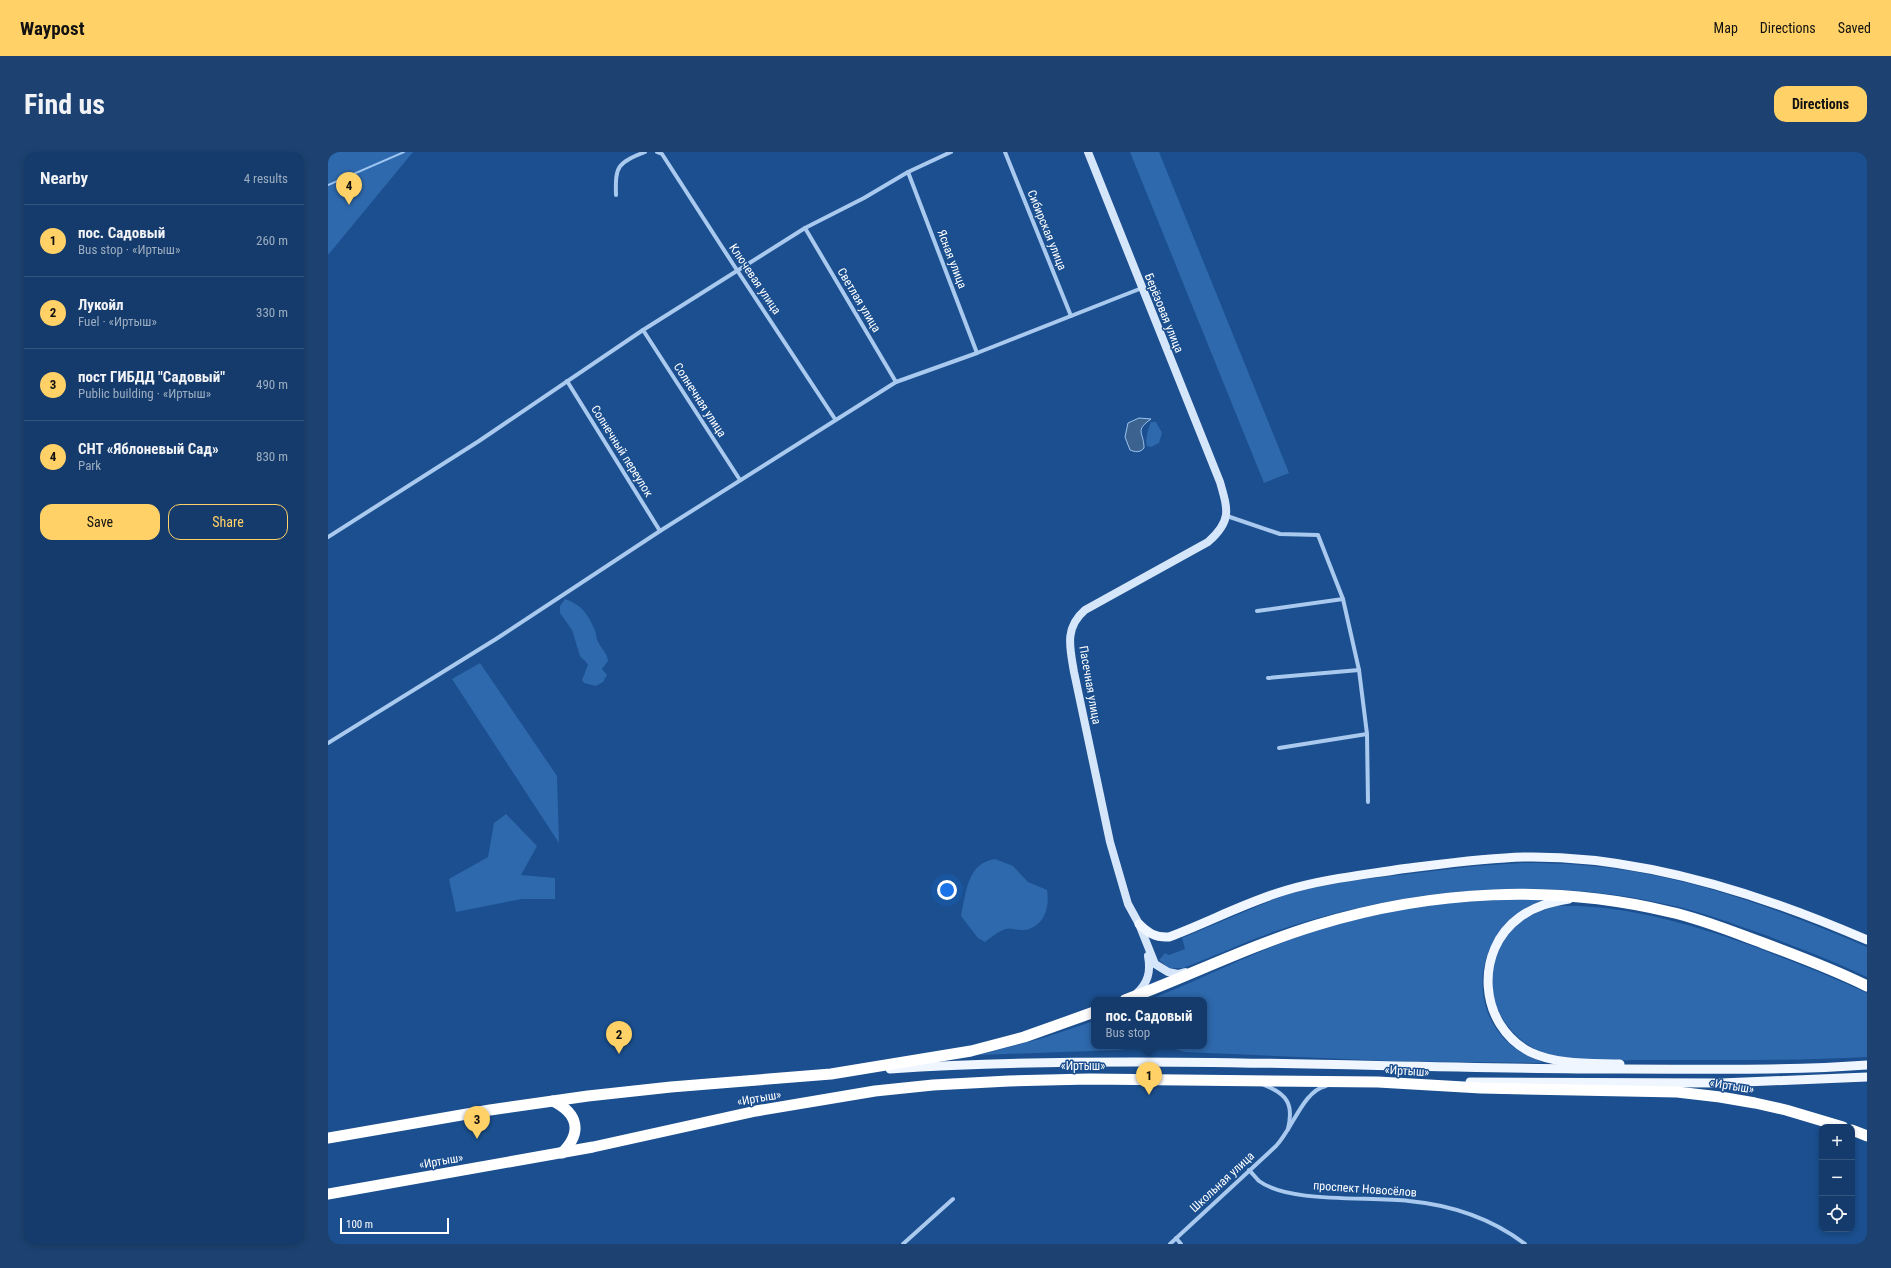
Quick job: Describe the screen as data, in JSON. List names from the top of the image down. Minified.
{"streets":{"highway":["«Иртыш»"],"main road":["Берёзовая улица","Пасечная улица"],"street":["Сибирская улица","Ясная улица","Ключевая улица","Светлая улица","Солнечная улица","Солнечный переулок","Школьная улица","проспект Новосёлов"]},"crossings":[["Берёзовая улица","Пасечная улица"],["«Иртыш»","Школьная улица"],["Школьная улица","проспект Новосёлов"]],"scale_bar":"100 m","page":{"header":"Waypost","nav":["Map","Directions","Saved"],"buttons":["Directions",["Save","Share"]],"title":"Find us","heading":["Nearby","4 results"],"pins":["4","2","1","3"],"list":[{"mark":"1","name":"пос. Садовый","note":"Bus stop · «Иртыш»","value":"260 m"},{"mark":"2","name":"Лукойл","note":"Fuel · «Иртыш»","value":"330 m"},{"mark":"3","name":"пост ГИБДД \"Садовый\"","note":"Public building · «Иртыш»","value":"490 m"},{"mark":"4","name":"СНТ «Яблоневый Сад»","note":"Park","value":"830 m"}],"popup":["пос. Садовый","Bus stop"],"map_buttons":["+","−"],"scale":"100 m"}}
